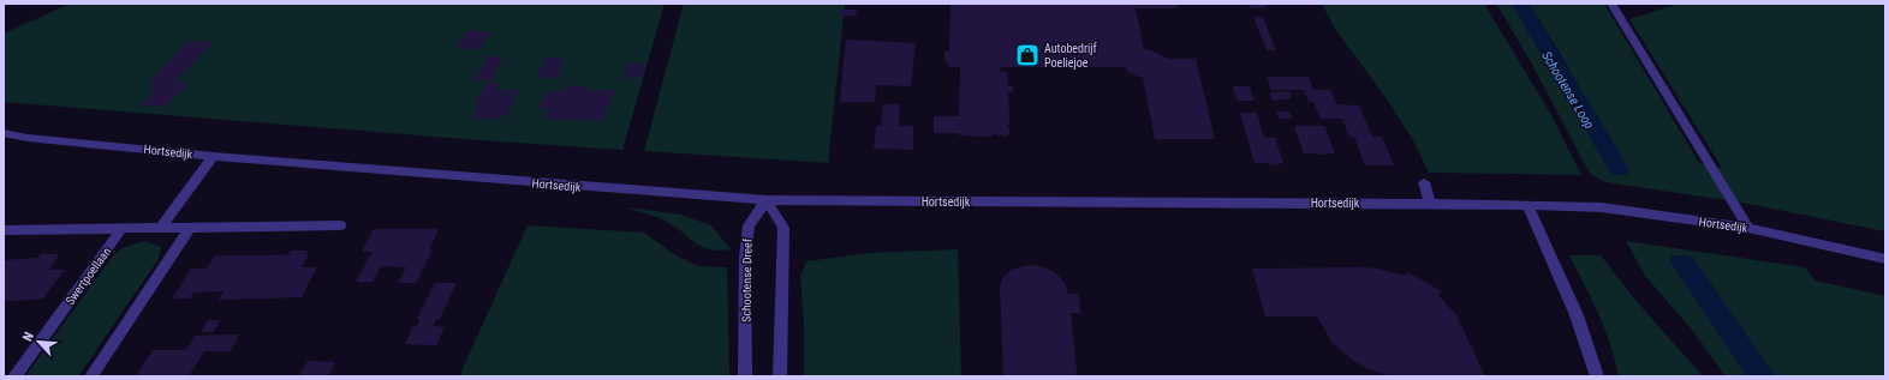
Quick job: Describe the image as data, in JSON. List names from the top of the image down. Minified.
{"streets":{"street":["Hortsedijk","Swertpoellaan","Schootense Dreef"]},"crossings":[["Hortsedijk","Schootense Dreef"]],"water":["Schootense Loop"],"places":{"shop":["Autobedrijf Poeliejoe"]},"north":"top left"}
